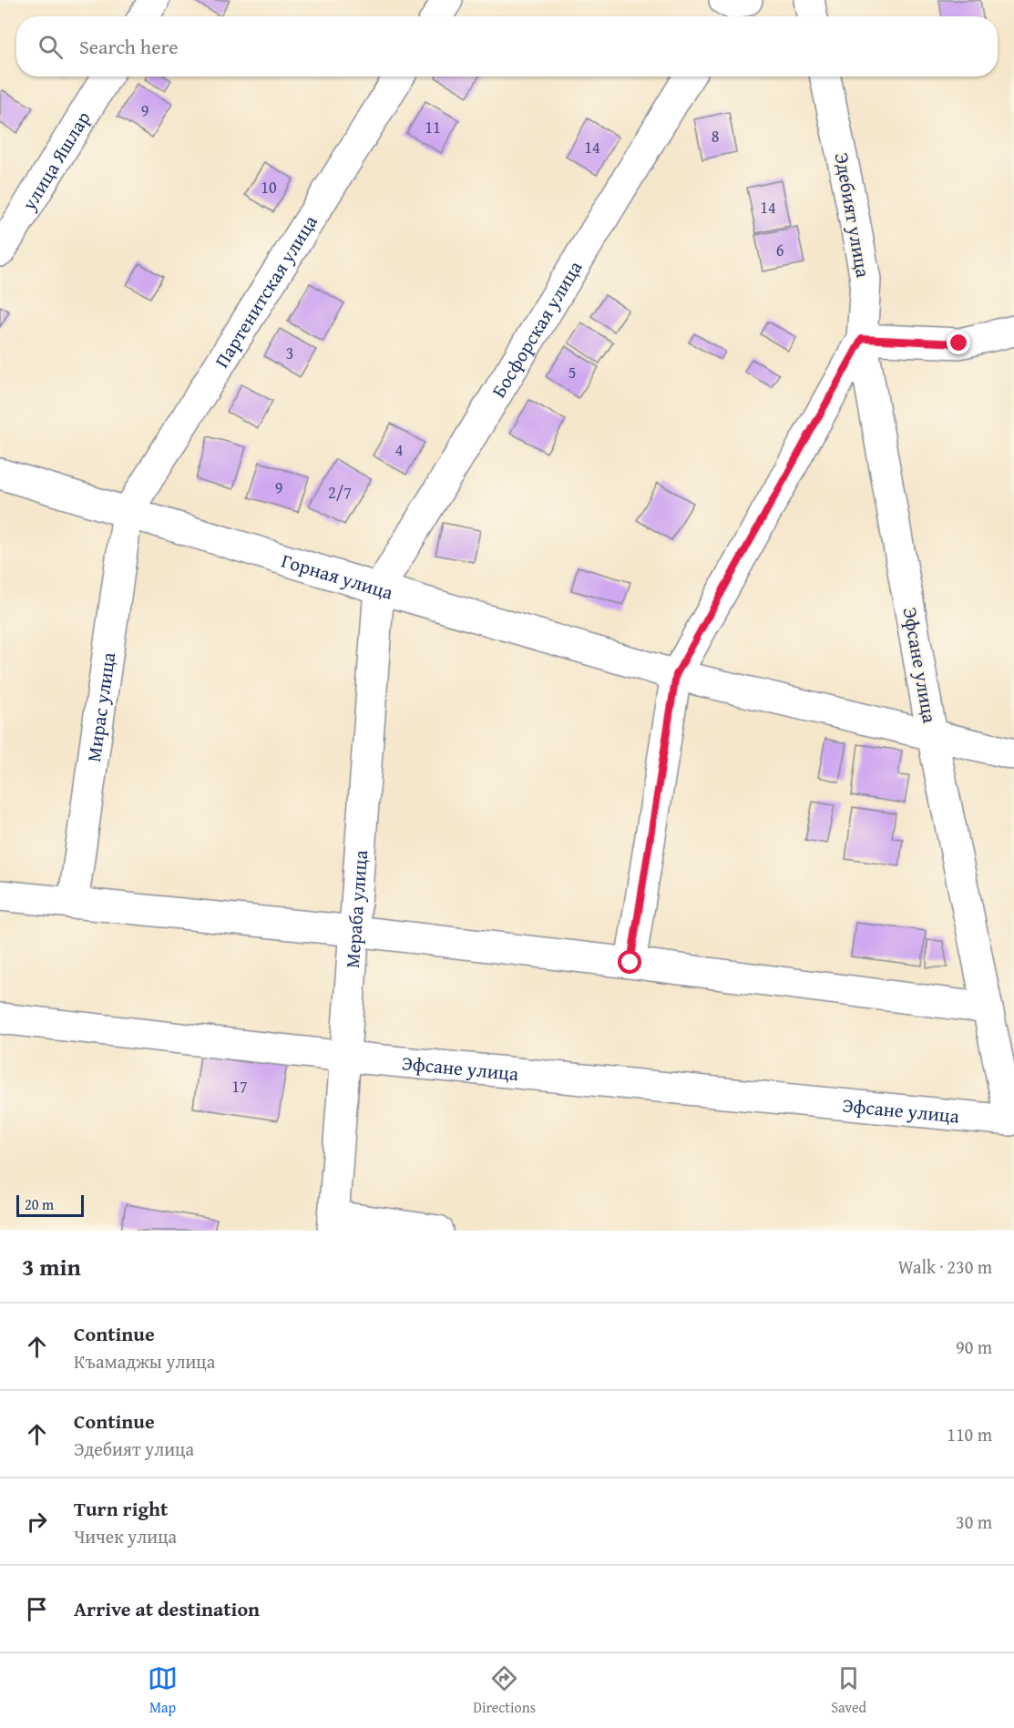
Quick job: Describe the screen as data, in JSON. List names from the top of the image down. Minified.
{"streets":{"street":["улица Яшлар","Эдебият улица","Партенитская улица","Босфорская улица","Горная улица","Эфсане улица","Мирас улица","Мераба улица"]},"crossings":[["Эдебият улица","Горная улица"],["Эдебият улица","Эфсане улица"],["Партенитская улица","Горная улица"],["Партенитская улица","Мирас улица"],["Босфорская улица","Горная улица"],["Босфорская улица","Мераба улица"],["Горная улица","Эфсане улица"],["Горная улица","Мирас улица"],["Горная улица","Мераба улица"],["Эфсане улица","Мераба улица"]],"house_numbers":["9","11","8","14","10","14","6","3","5","4","9","2/7","17"],"scale_bar":"20 m","page":{"search":"Search here","scale":"20 m","heading":["3 min","Walk · 230 m"],"list":[["Continue","Къамаджы улица","90 m"],["Continue","Эдебият улица","110 m"],["Turn right","Чичек улица","30 m"],"Arrive at destination"],"nav":["Map","Directions","Saved"]}}
